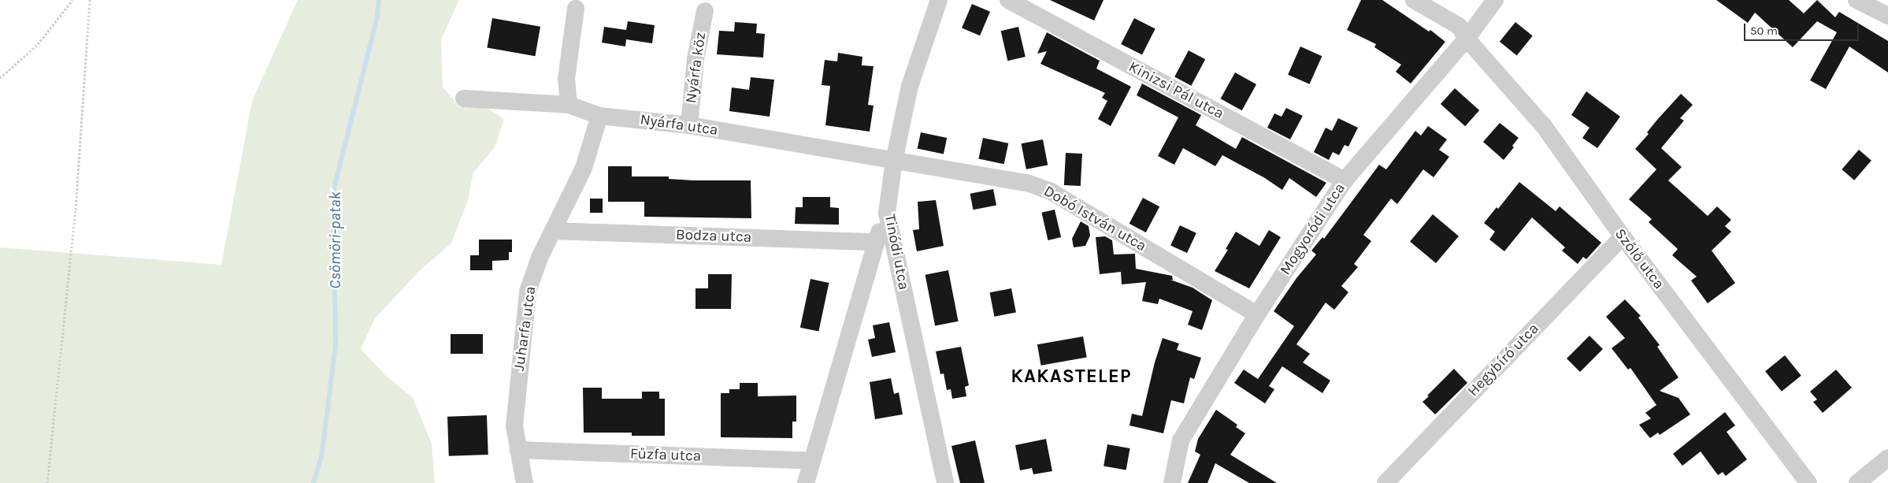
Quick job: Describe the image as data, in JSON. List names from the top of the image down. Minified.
{"streets":{"street":["Nyárfa köz","Kinizsi Pál utca","Nyárfa utca","Dobó István utca","Mogyoródi utca","Bodza utca","Tinódi utca","Szőlő utca","Juharfa utca","Hegybíró utca","Fűzfa utca"]},"crossings":[["Nyárfa köz","Nyárfa utca"],["Kinizsi Pál utca","Mogyoródi utca"],["Nyárfa utca","Dobó István utca"],["Nyárfa utca","Tinódi utca"],["Nyárfa utca","Juharfa utca"],["Dobó István utca","Mogyoródi utca"],["Dobó István utca","Tinódi utca"],["Mogyoródi utca","Szőlő utca"],["Bodza utca","Juharfa utca"],["Szőlő utca","Hegybíró utca"],["Juharfa utca","Fűzfa utca"]],"districts":["KAKASTELEP"],"water":["Csömöri-patak"],"scale_bar":"50 m"}
